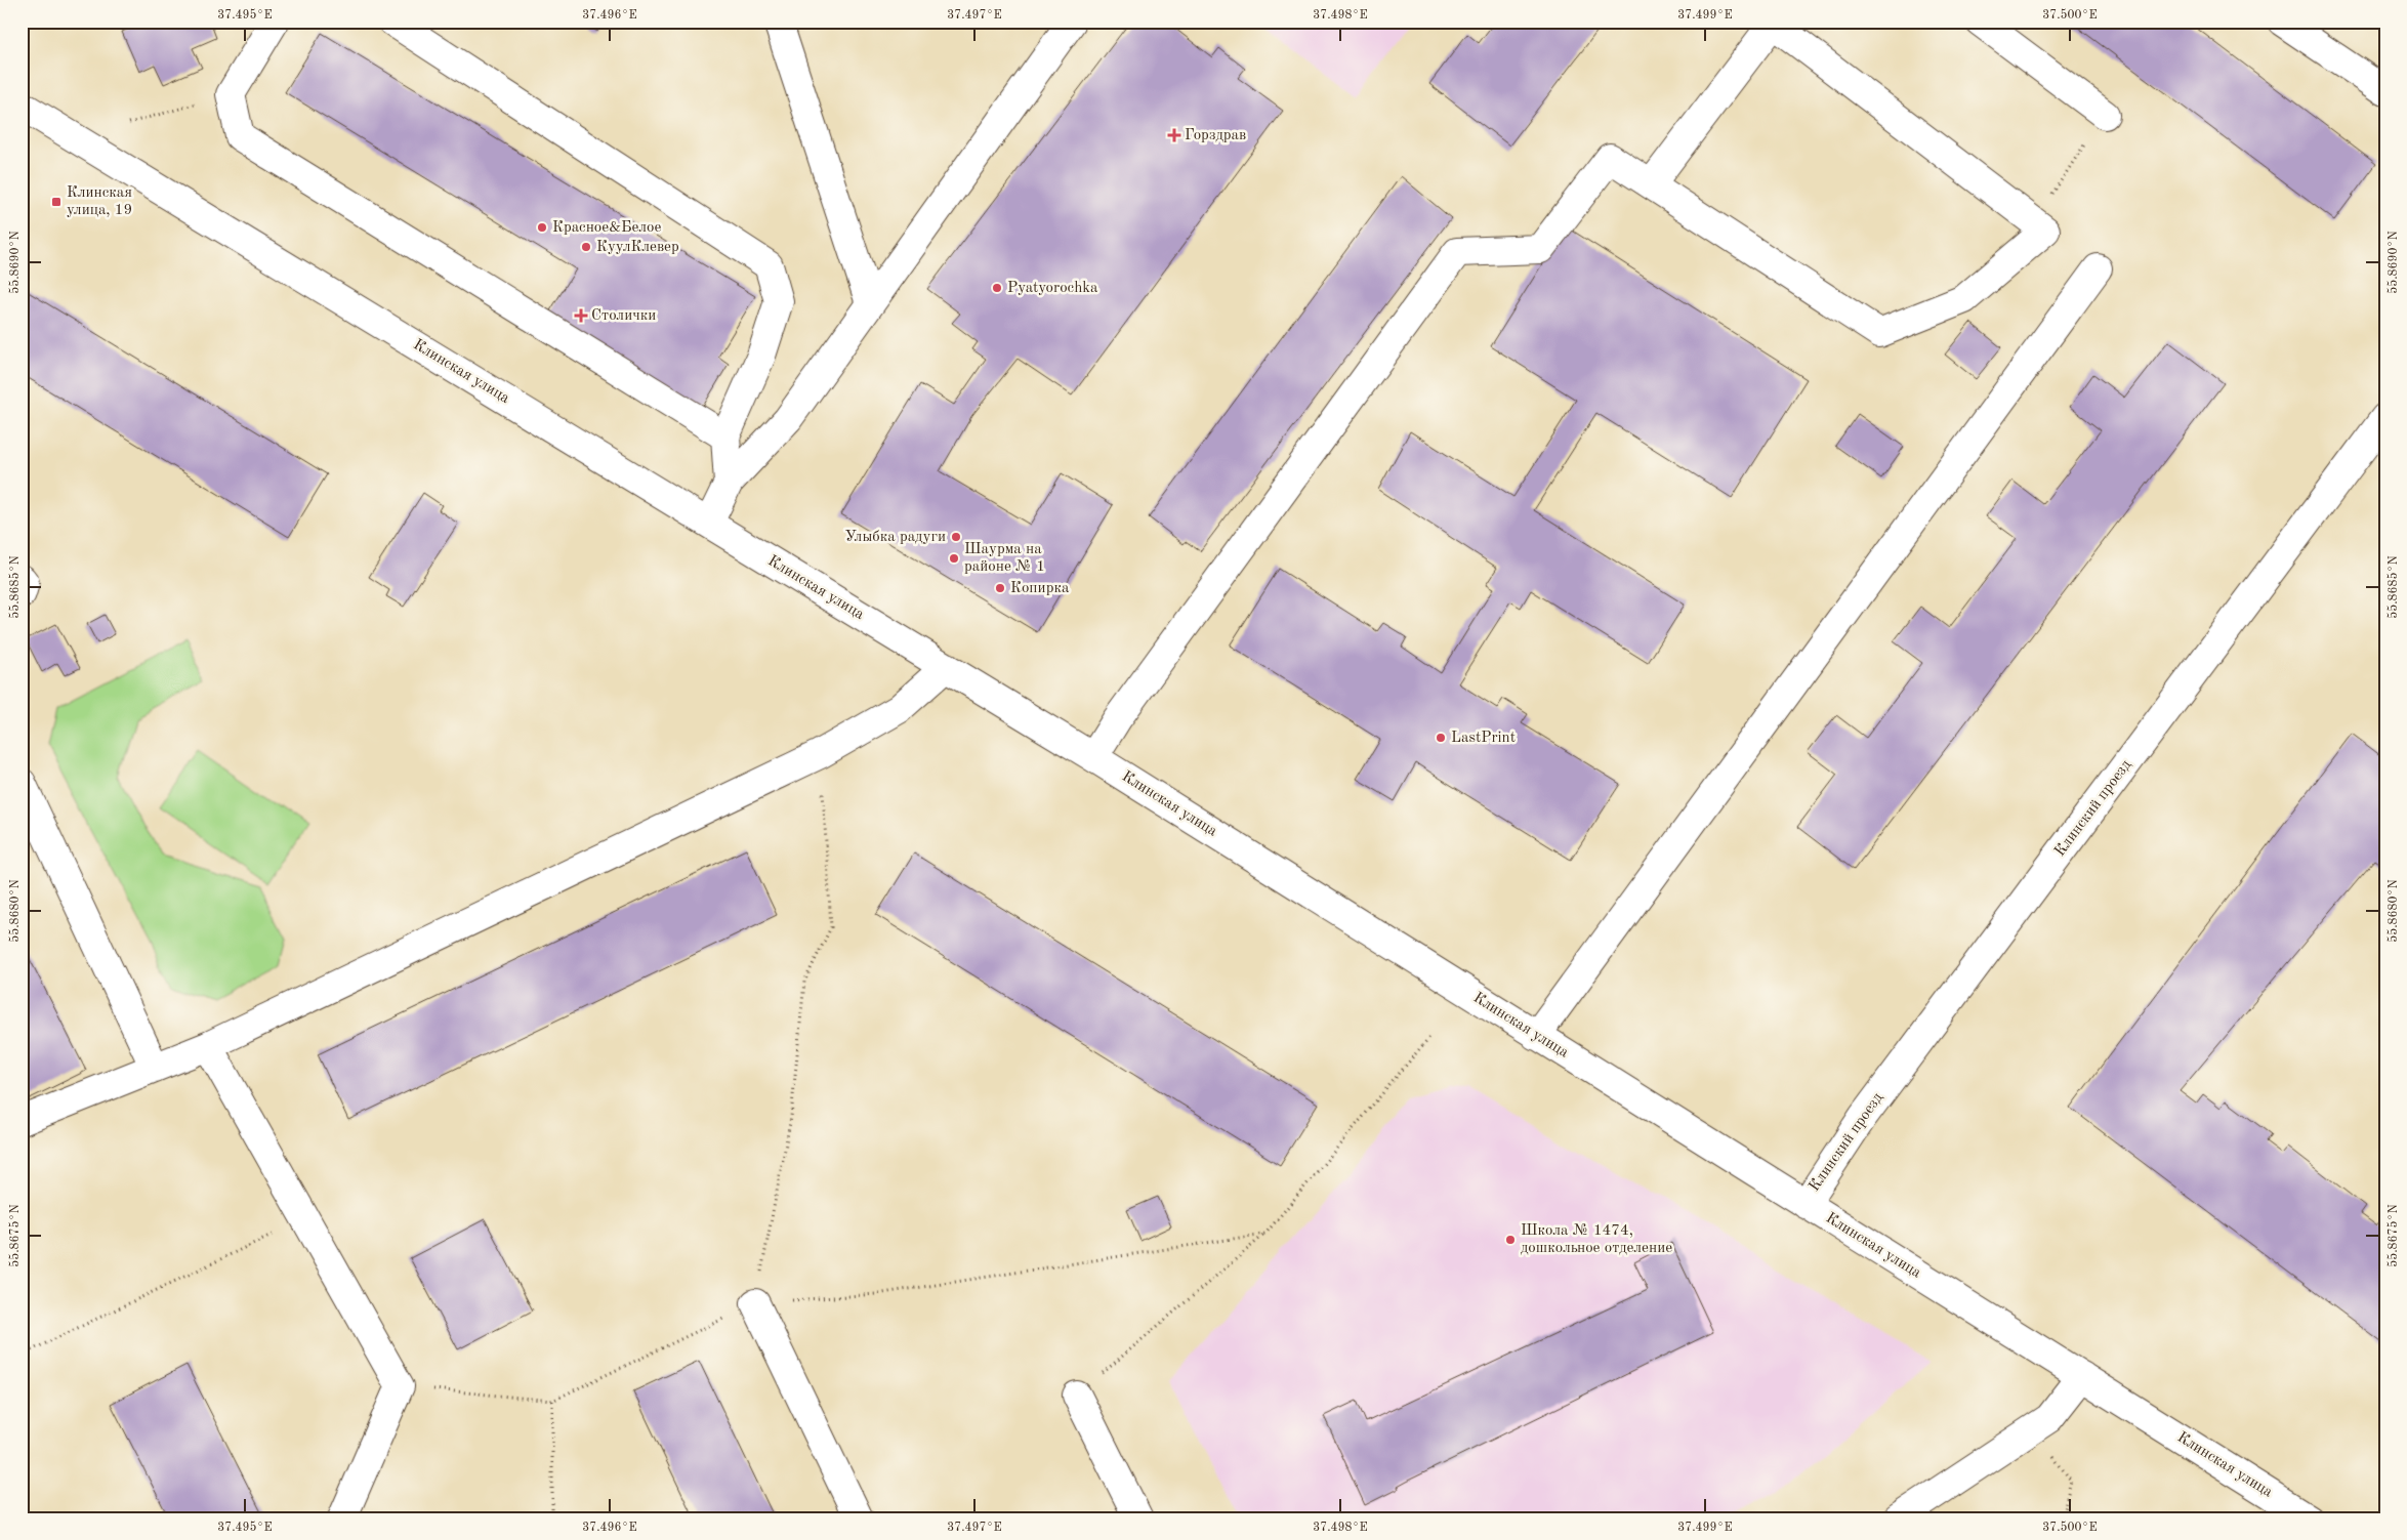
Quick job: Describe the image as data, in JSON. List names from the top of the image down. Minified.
{"streets":{"street":["Клинская улица","Клинский проезд"]},"crossings":[["Клинская улица","Клинский проезд"]],"places":{"health":["Горздрав","Столички"],"transit":["Клинская улица, 19"],"other":["Красное&Белое","КуулКлевер","Pyatyorochka","Улыбка радуги","Шаурма на районе № 1","Копирка","LastPrint","Школа № 1474, дошкольное отделение"]},"coordinates":["37.495°E","37.496°E","37.497°E","37.498°E","37.499°E","37.500°E","55.8690°N","55.8685°N","55.8680°N","55.8675°N"]}
